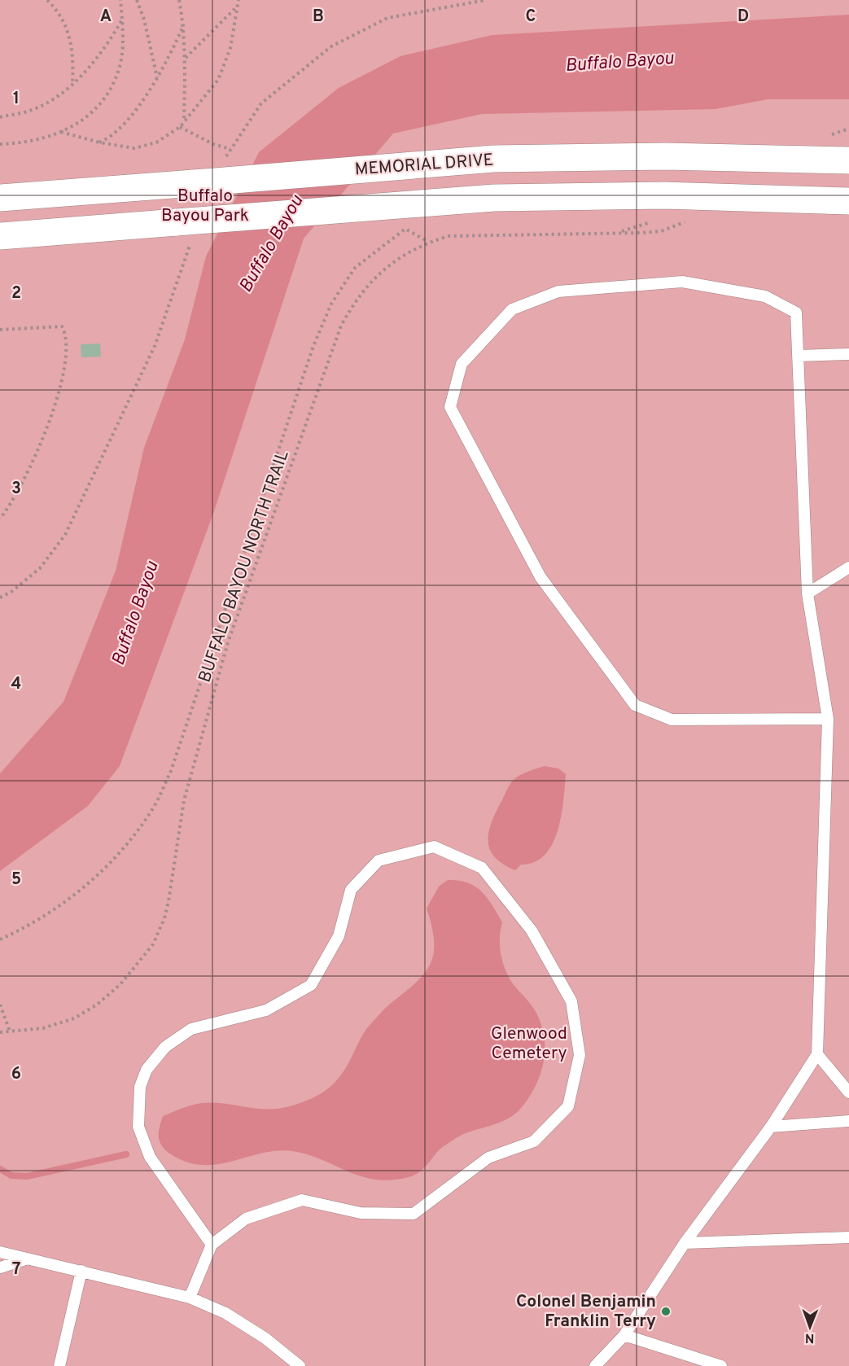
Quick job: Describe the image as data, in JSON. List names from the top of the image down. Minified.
{"streets":{"main road":["MEMORIAL DRIVE"],"path":["BUFFALO BAYOU NORTH TRAIL"]},"water":["Buffalo Bayou"],"parks":["Buffalo Bayou Park","Glenwood Cemetery"],"places":["Colonel Benjamin Franklin Terry"],"north":"bottom","grid":{"columns":["A","B","C","D"],"rows":["1","2","3","4","5","6","7"]}}
